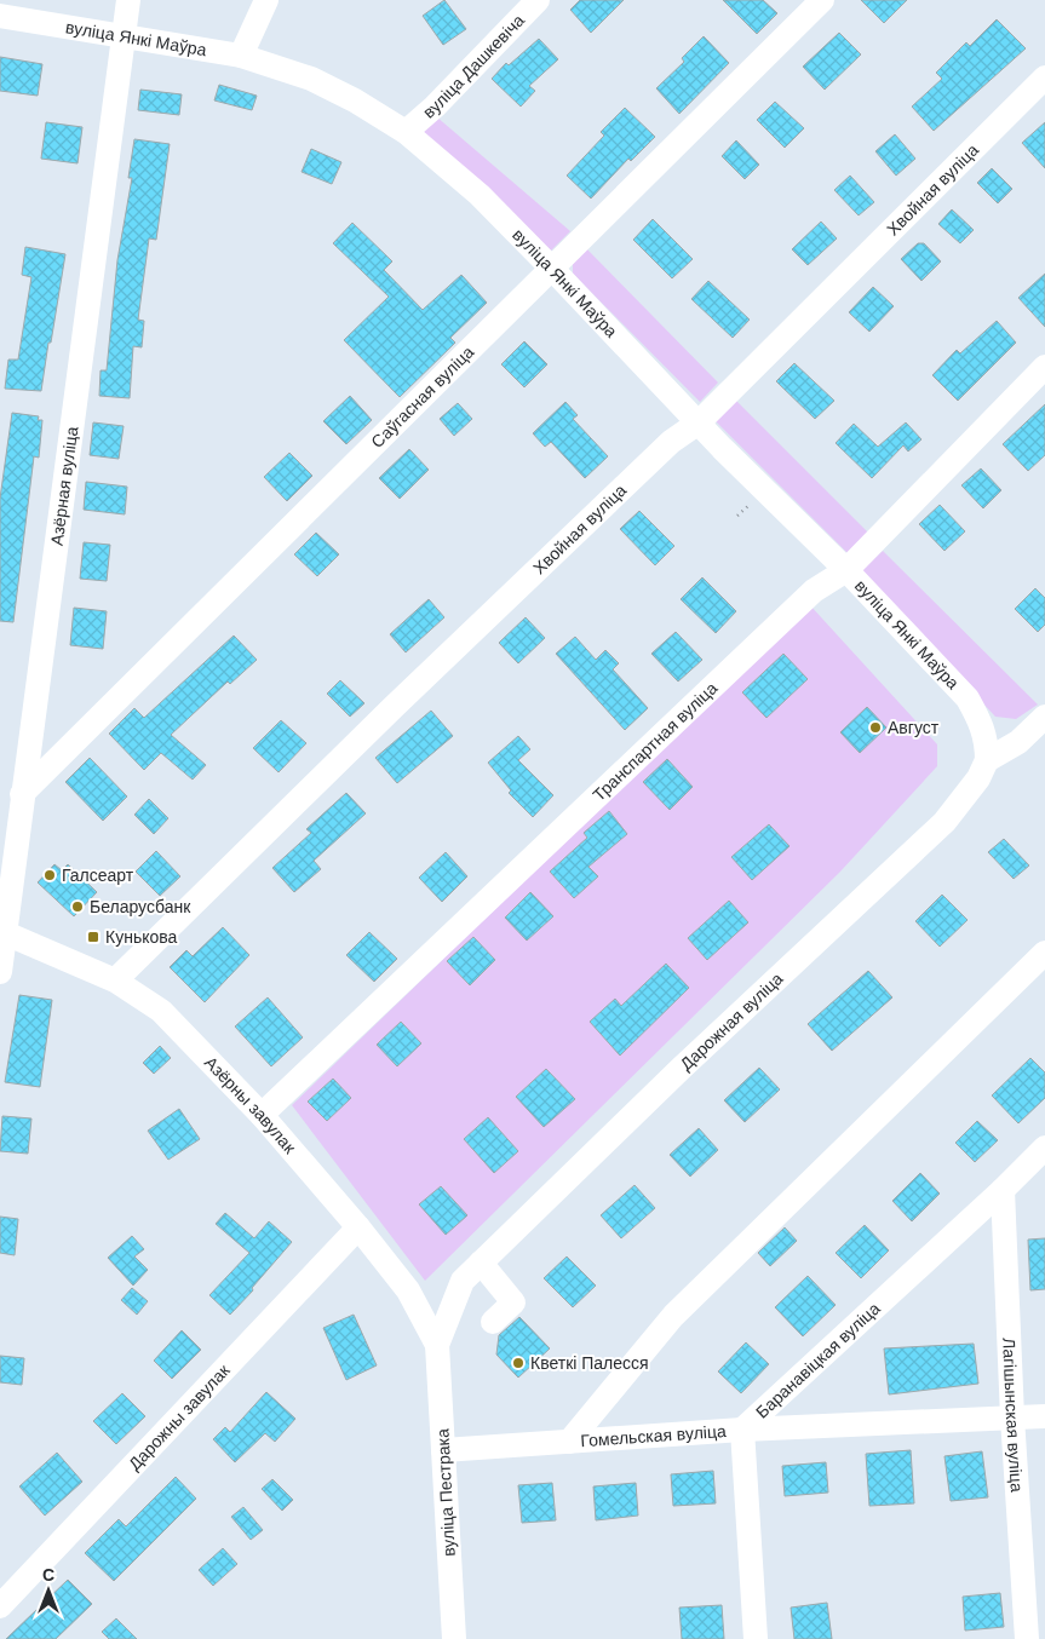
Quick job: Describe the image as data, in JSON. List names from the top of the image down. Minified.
{"streets":{"street":["вуліца Янкі Маўра","вуліца Дашкевіча","Хвойная вуліца","Саўгасная вуліца","Азёрная вуліца","Транспартная вуліца","Дарожная вуліца","Азёрны завулак","Баранавіцкая вуліца","Лагішынская вуліца","Дарожны завулак","Гомельская вуліца","вуліца Пестрака"]},"crossings":[["вуліца Янкі Маўра","вуліца Дашкевіча"],["вуліца Янкі Маўра","Хвойная вуліца"],["вуліца Янкі Маўра","Саўгасная вуліца"],["вуліца Янкі Маўра","Азёрная вуліца"],["вуліца Янкі Маўра","Транспартная вуліца"],["вуліца Янкі Маўра","Дарожная вуліца"],["Хвойная вуліца","Азёрны завулак"],["Саўгасная вуліца","Азёрная вуліца"],["Азёрная вуліца","Азёрны завулак"],["Транспартная вуліца","Азёрны завулак"],["Дарожная вуліца","Азёрны завулак"],["Дарожная вуліца","вуліца Пестрака"],["Азёрны завулак","Дарожны завулак"],["Азёрны завулак","вуліца Пестрака"],["Баранавіцкая вуліца","Лагішынская вуліца"],["Баранавіцкая вуліца","Гомельская вуліца"],["Лагішынская вуліца","Гомельская вуліца"],["Гомельская вуліца","вуліца Пестрака"]],"places":{"other":["Август","Галсеарт","Беларусбанк","Кветкі Палесся"],"transit":["Кунькова"]},"north":"top"}
